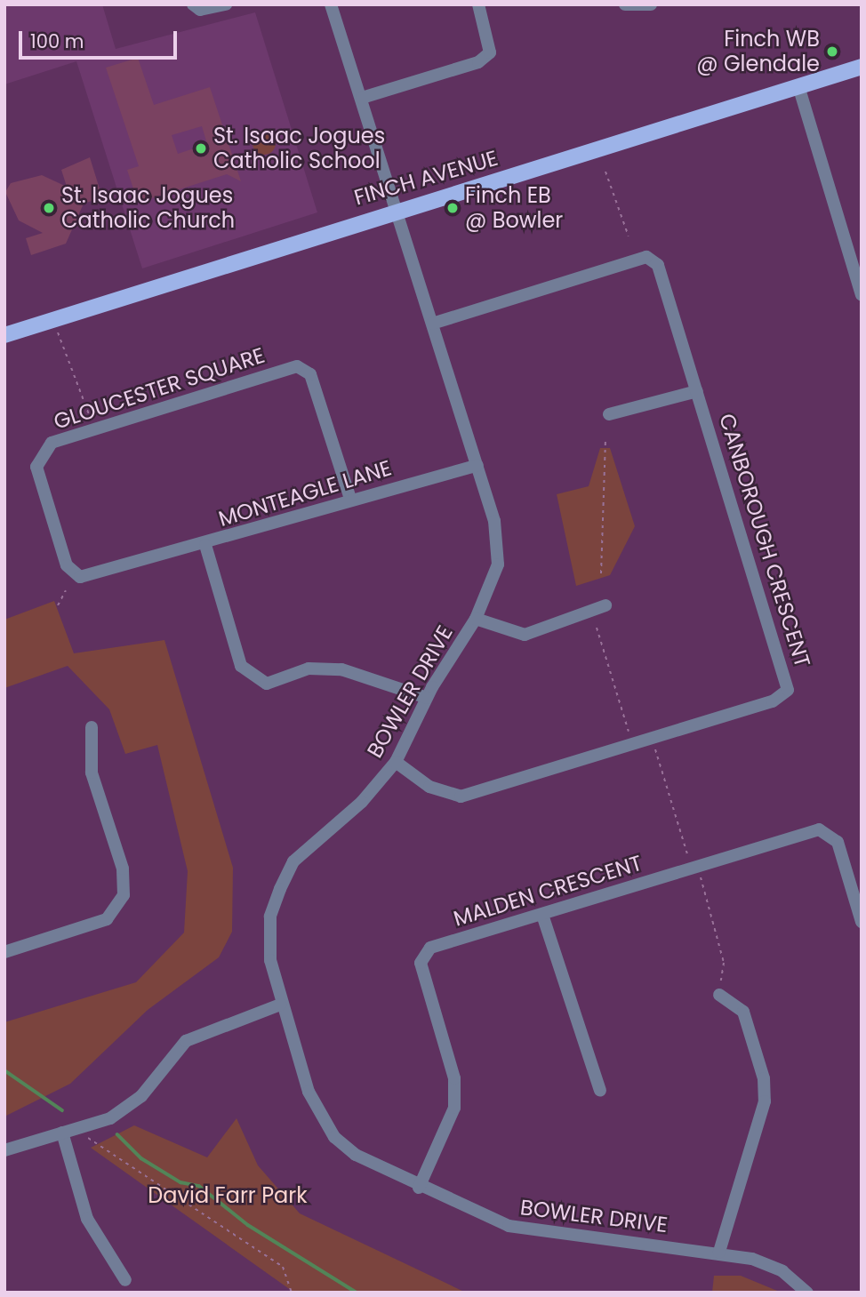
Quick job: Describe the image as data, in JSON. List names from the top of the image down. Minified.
{"streets":{"main road":["FINCH AVENUE"],"street":["GLOUCESTER SQUARE","MONTEAGLE LANE","CANBOROUGH CRESCENT","BOWLER DRIVE","MALDEN CRESCENT"]},"crossings":[["FINCH AVENUE","BOWLER DRIVE"],["GLOUCESTER SQUARE","MONTEAGLE LANE"],["MONTEAGLE LANE","BOWLER DRIVE"],["CANBOROUGH CRESCENT","BOWLER DRIVE"],["BOWLER DRIVE","MALDEN CRESCENT"]],"parks":["David Farr Park"],"places":["Finch WB @ Glendale","St. Isaac Jogues Catholic School","St. Isaac Jogues Catholic Church","Finch EB @ Bowler"],"scale_bar":"100 m"}
